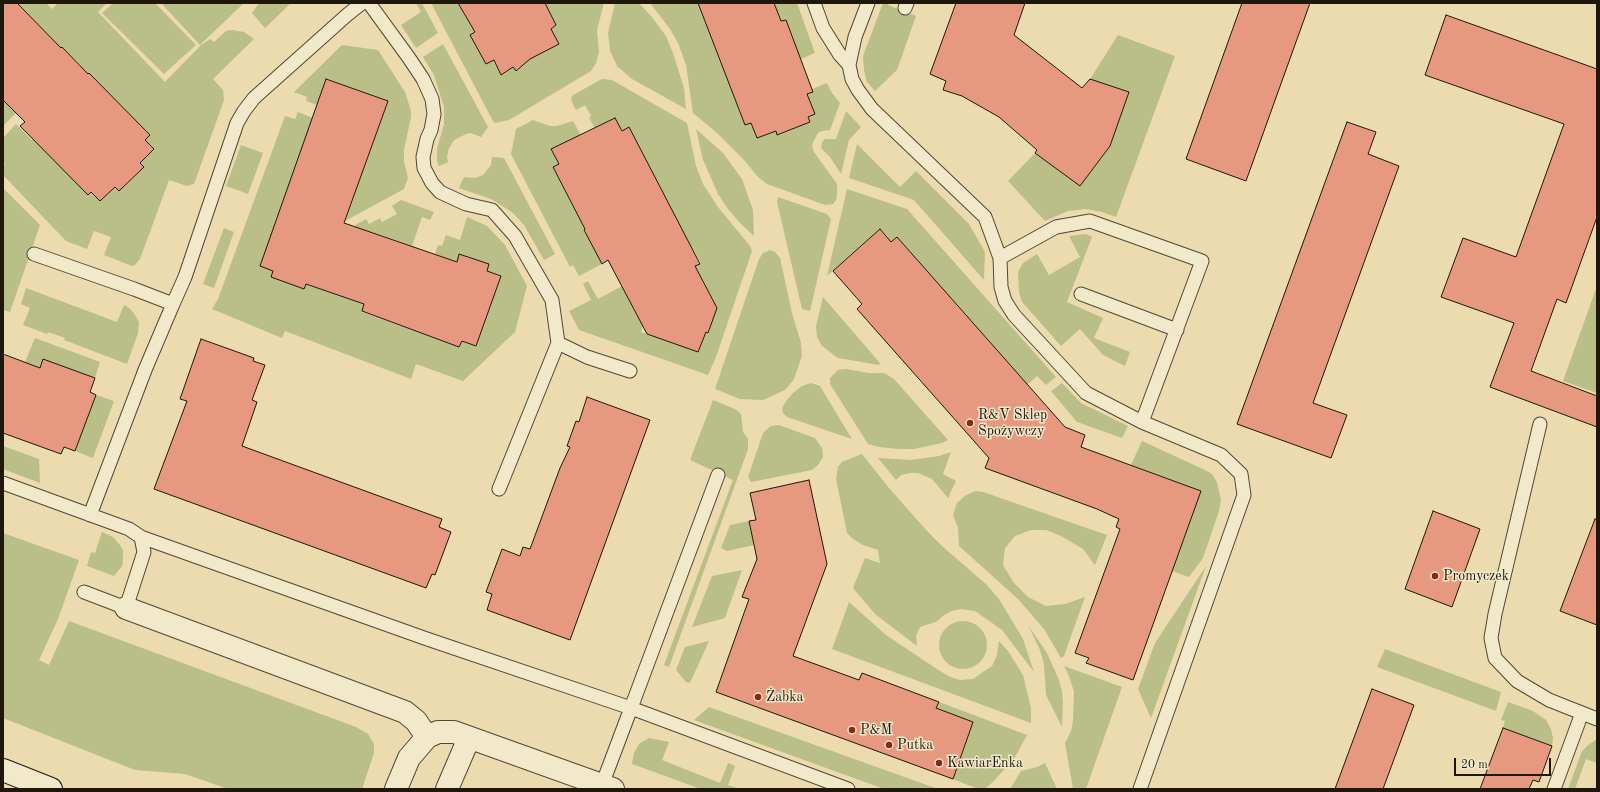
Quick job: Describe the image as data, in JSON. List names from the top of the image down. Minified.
{"places":["R&V Sklep Spożywczy","Promyczek","Żabka","P&M","Putka","KawiarEnka"],"scale_bar":"20 m"}
